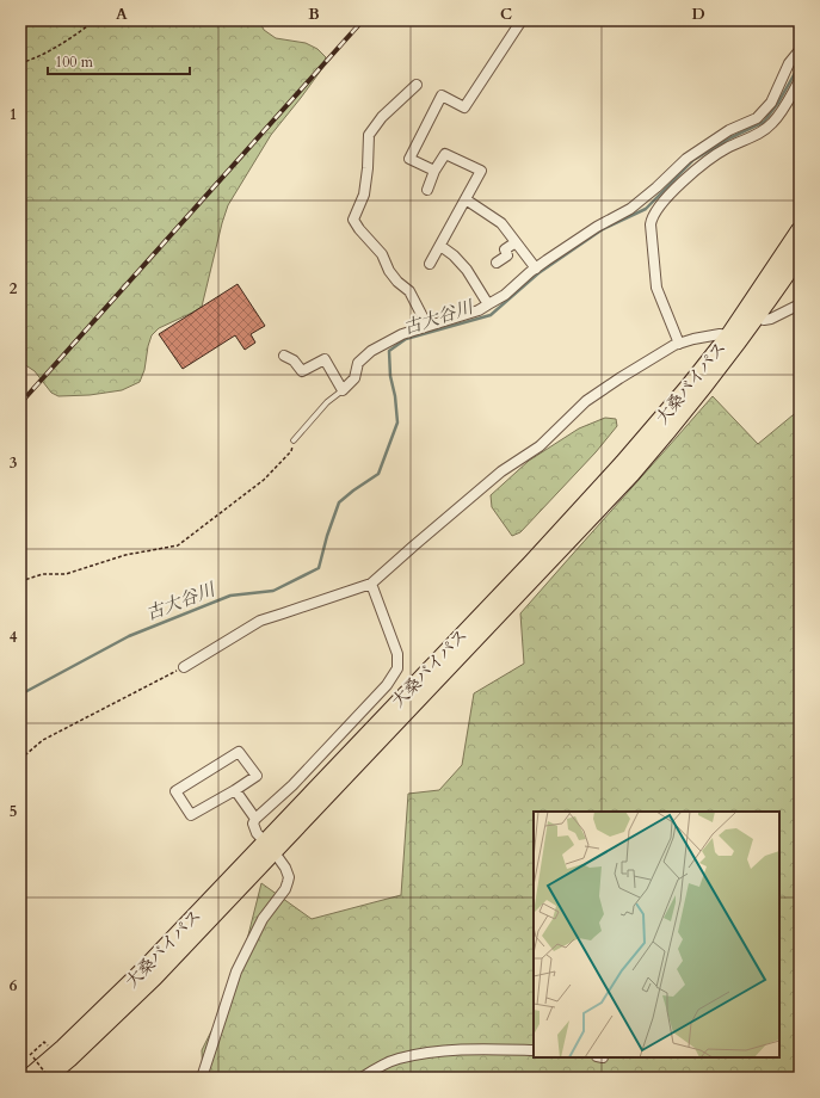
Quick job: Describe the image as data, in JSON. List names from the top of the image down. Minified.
{"streets":{"highway":["大桑バイパス"]},"water":["古大谷川"],"scale_bar":"100 m","grid":{"columns":["A","B","C","D"],"rows":["1","2","3","4","5","6"]}}
